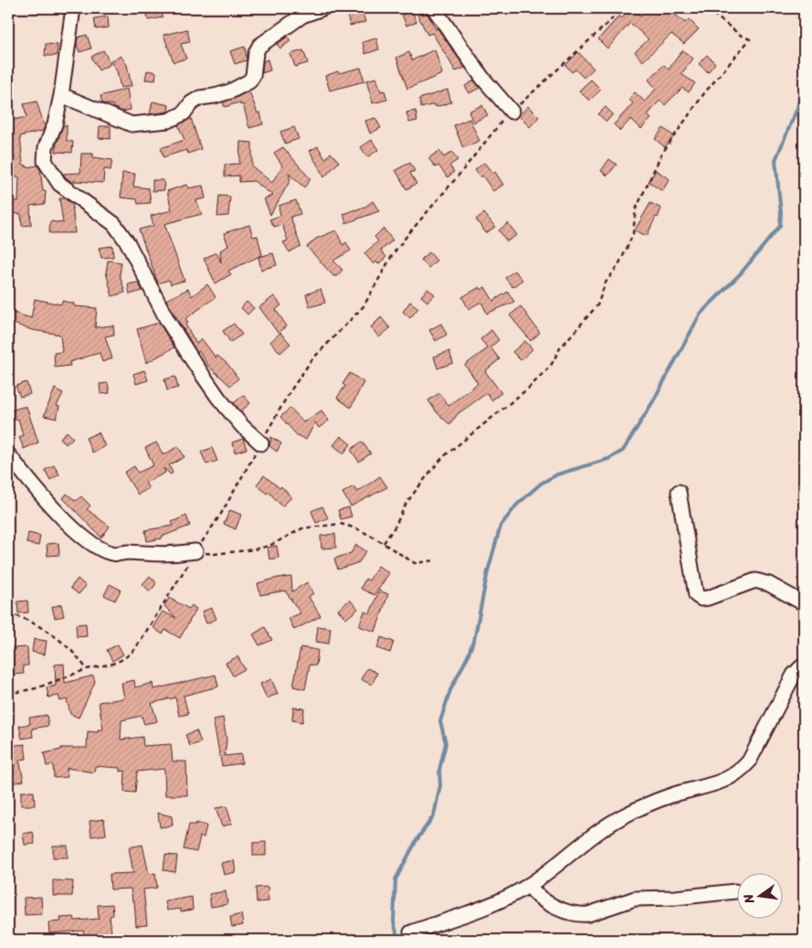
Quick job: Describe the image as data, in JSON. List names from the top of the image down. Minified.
{"north":"left"}
